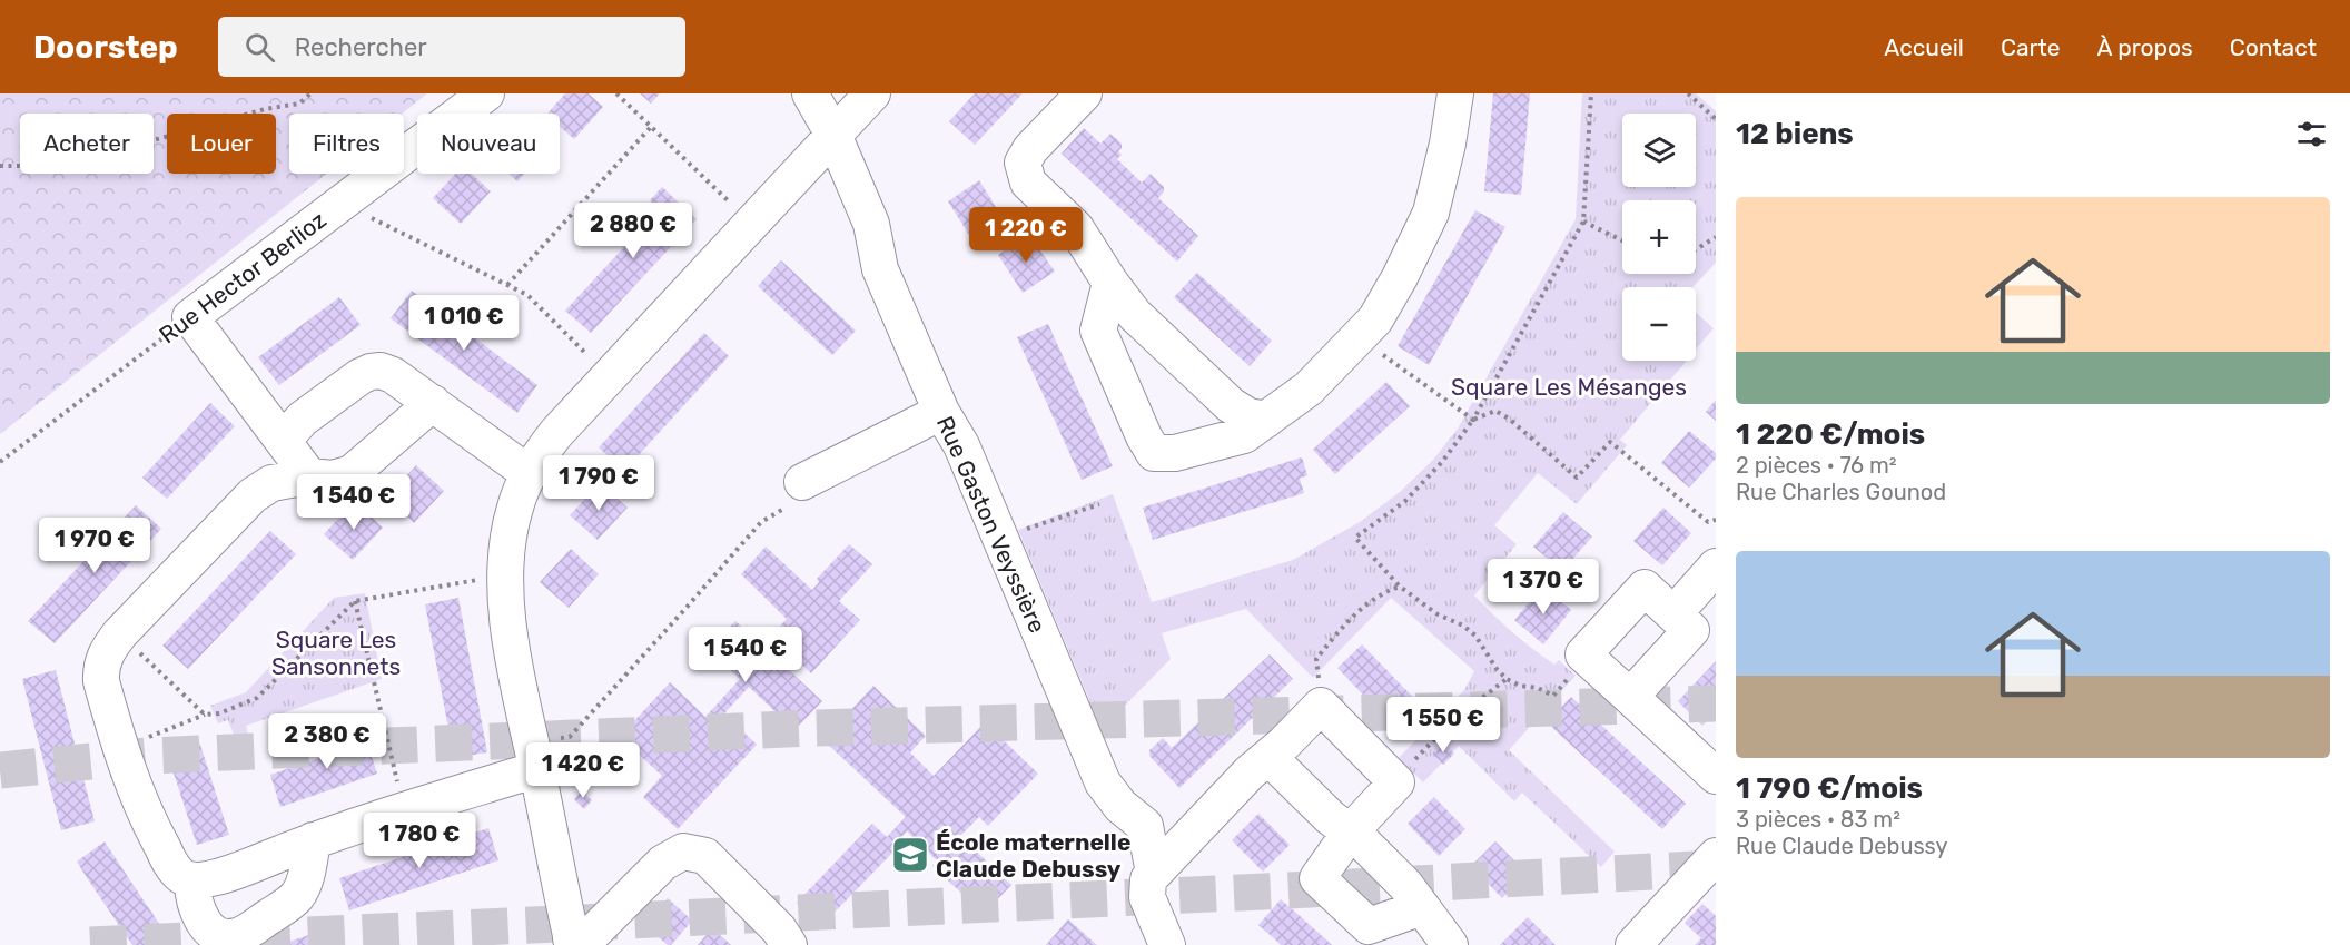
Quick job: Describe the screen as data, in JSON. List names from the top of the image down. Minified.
{"streets":{"street":["Rue Hector Berlioz","Rue Gaston Veyssière"]},"parks":["Square Les Mésanges","Square Les Sansonnets"],"places":{"school or university":["École maternelle Claude Debussy"]},"page":{"header":"Doorstep","search":"Rechercher","nav":["Accueil","Carte","À propos","Contact"],"heading":"12 biens","map_buttons":["+","−"],"chip":["Acheter","Louer","Filtres","Nouveau"],"list":[{"name":"1 220 €/mois","note":"2 pièces · 76 m² · Rue Charles Gounod"},{"name":"1 790 €/mois","note":"3 pièces · 83 m² · Rue Claude Debussy"}],"price":["2 880 €","1 220 €","1 010 €","1 790 €","1 540 €","1 970 €","1 370 €","1 540 €","1 550 €","2 380 €","1 420 €","1 780 €"]}}
